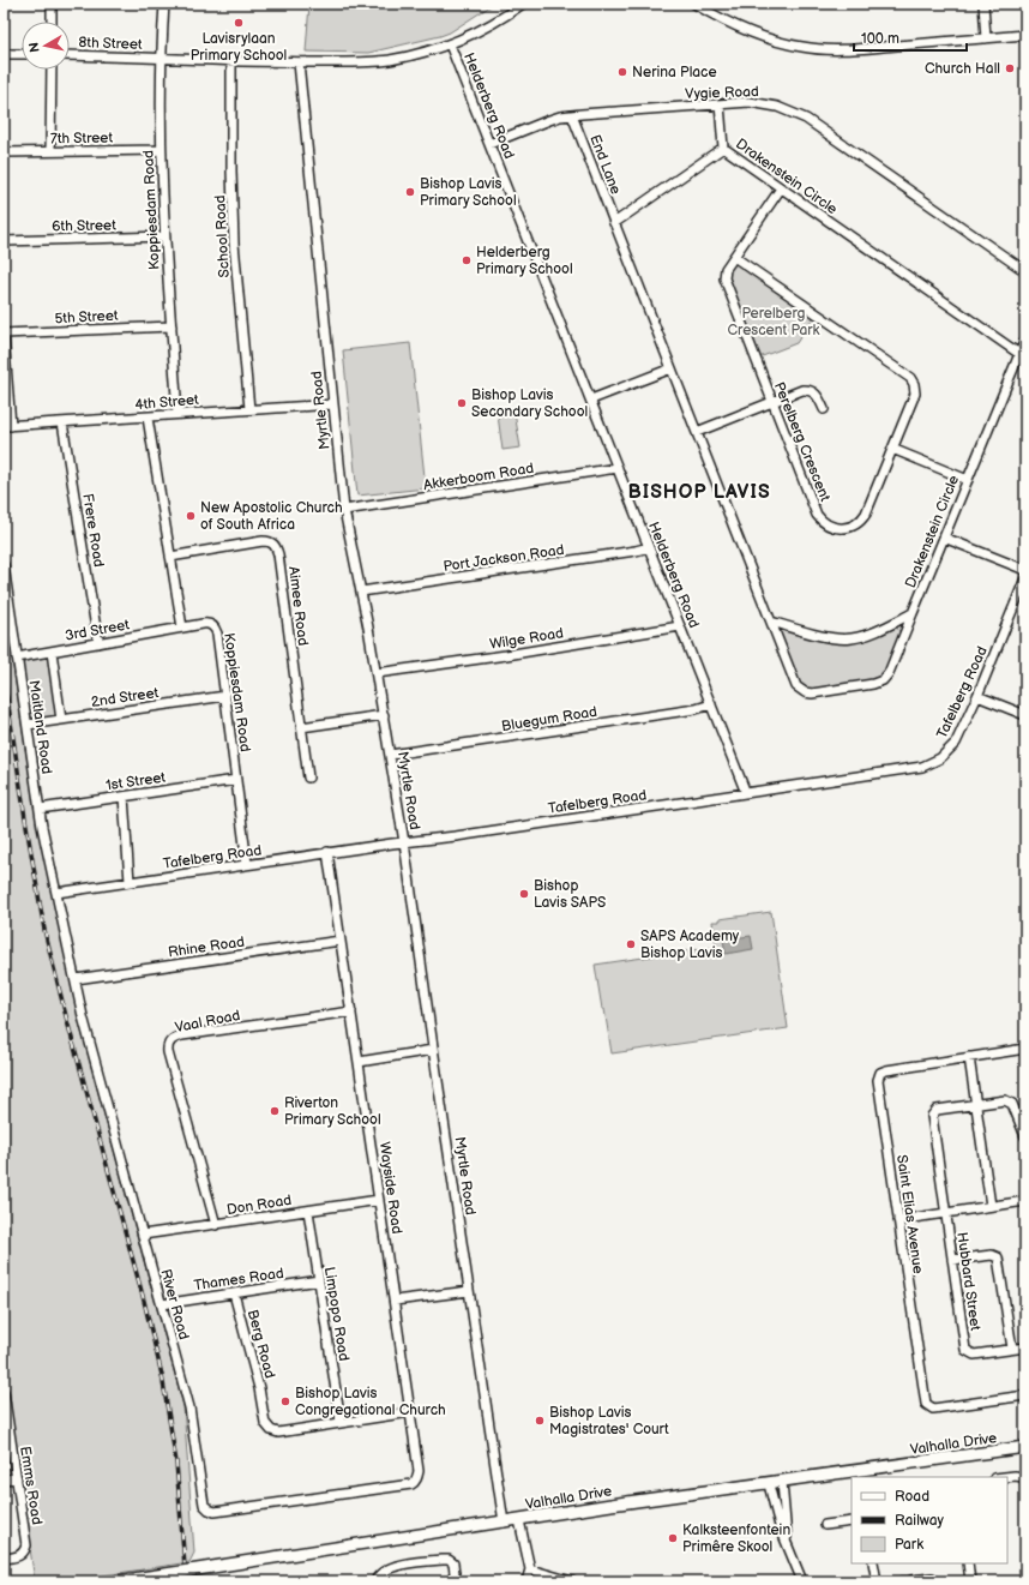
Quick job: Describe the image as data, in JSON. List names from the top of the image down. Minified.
{"streets":{"main road":["Valhalla Drive"],"street":["8th Street","Vygie Road","Helderberg Road","7th Street","End Lane","Drakenstein Circle","Koppiesdam Road","6th Street","School Road","5th Street","4th Street","Myrtle Road","Perelberg Crescent","Akkerboom Road","Frere Road","Port Jackson Road","Aimee Road","3rd Street","Wilge Road","Tafelberg Road","2nd Street","Bluegum Road","Maitland Road","1st Street","Rhine Road","Vaal Road","Wayside Road","Don Road","Saint Elias Avenue","Thames Road","Hubbard Street","River Road","Limpopo Road","Berg Road","Emms Road"]},"crossings":[["8th Street","Helderberg Road"],["8th Street","Koppiesdam Road"],["8th Street","School Road"],["8th Street","Myrtle Road"],["Vygie Road","Helderberg Road"],["Vygie Road","End Lane"],["Helderberg Road","Akkerboom Road"],["Helderberg Road","Port Jackson Road"],["Helderberg Road","Wilge Road"],["Helderberg Road","Tafelberg Road"],["Helderberg Road","Bluegum Road"],["7th Street","Koppiesdam Road"],["End Lane","Drakenstein Circle"],["Koppiesdam Road","6th Street"],["Koppiesdam Road","5th Street"],["Koppiesdam Road","4th Street"],["Koppiesdam Road","3rd Street"],["Koppiesdam Road","Tafelberg Road"],["Koppiesdam Road","2nd Street"],["Koppiesdam Road","1st Street"],["School Road","4th Street"],["4th Street","Myrtle Road"],["4th Street","Frere Road"],["Myrtle Road","Akkerboom Road"],["Myrtle Road","Port Jackson Road"],["Myrtle Road","Wilge Road"],["Myrtle Road","Tafelberg Road"],["Myrtle Road","Bluegum Road"],["Myrtle Road","Valhalla Drive"],["Frere Road","3rd Street"],["3rd Street","Maitland Road"],["Tafelberg Road","Maitland Road"],["Tafelberg Road","Wayside Road"],["Tafelberg Road","River Road"],["2nd Street","Maitland Road"],["Maitland Road","1st Street"],["Maitland Road","River Road"],["Rhine Road","Wayside Road"],["Rhine Road","River Road"],["Vaal Road","Wayside Road"],["Vaal Road","Don Road"],["Wayside Road","Don Road"],["Wayside Road","River Road"],["Wayside Road","Berg Road"],["Don Road","River Road"],["Don Road","Limpopo Road"],["Thames Road","River Road"],["Thames Road","Limpopo Road"],["Thames Road","Berg Road"],["Limpopo Road","Berg Road"]],"districts":["BISHOP LAVIS"],"parks":["Perelberg Crescent Park"],"places":["Lavisrylaan Primary School","Church Hall","Nerina Place","Bishop Lavis Primary School","Helderberg Primary School","Bishop Lavis Secondary School","New Apostolic Church of South Africa","Bishop Lavis SAPS","SAPS Academy Bishop Lavis","Riverton Primary School","Bishop Lavis Congregational Church","Bishop Lavis Magistrates' Court","Kalksteenfontein Primêre Skool"],"legend":["Road","Railway","Park"],"scale_bar":"100 m","north":"left"}
